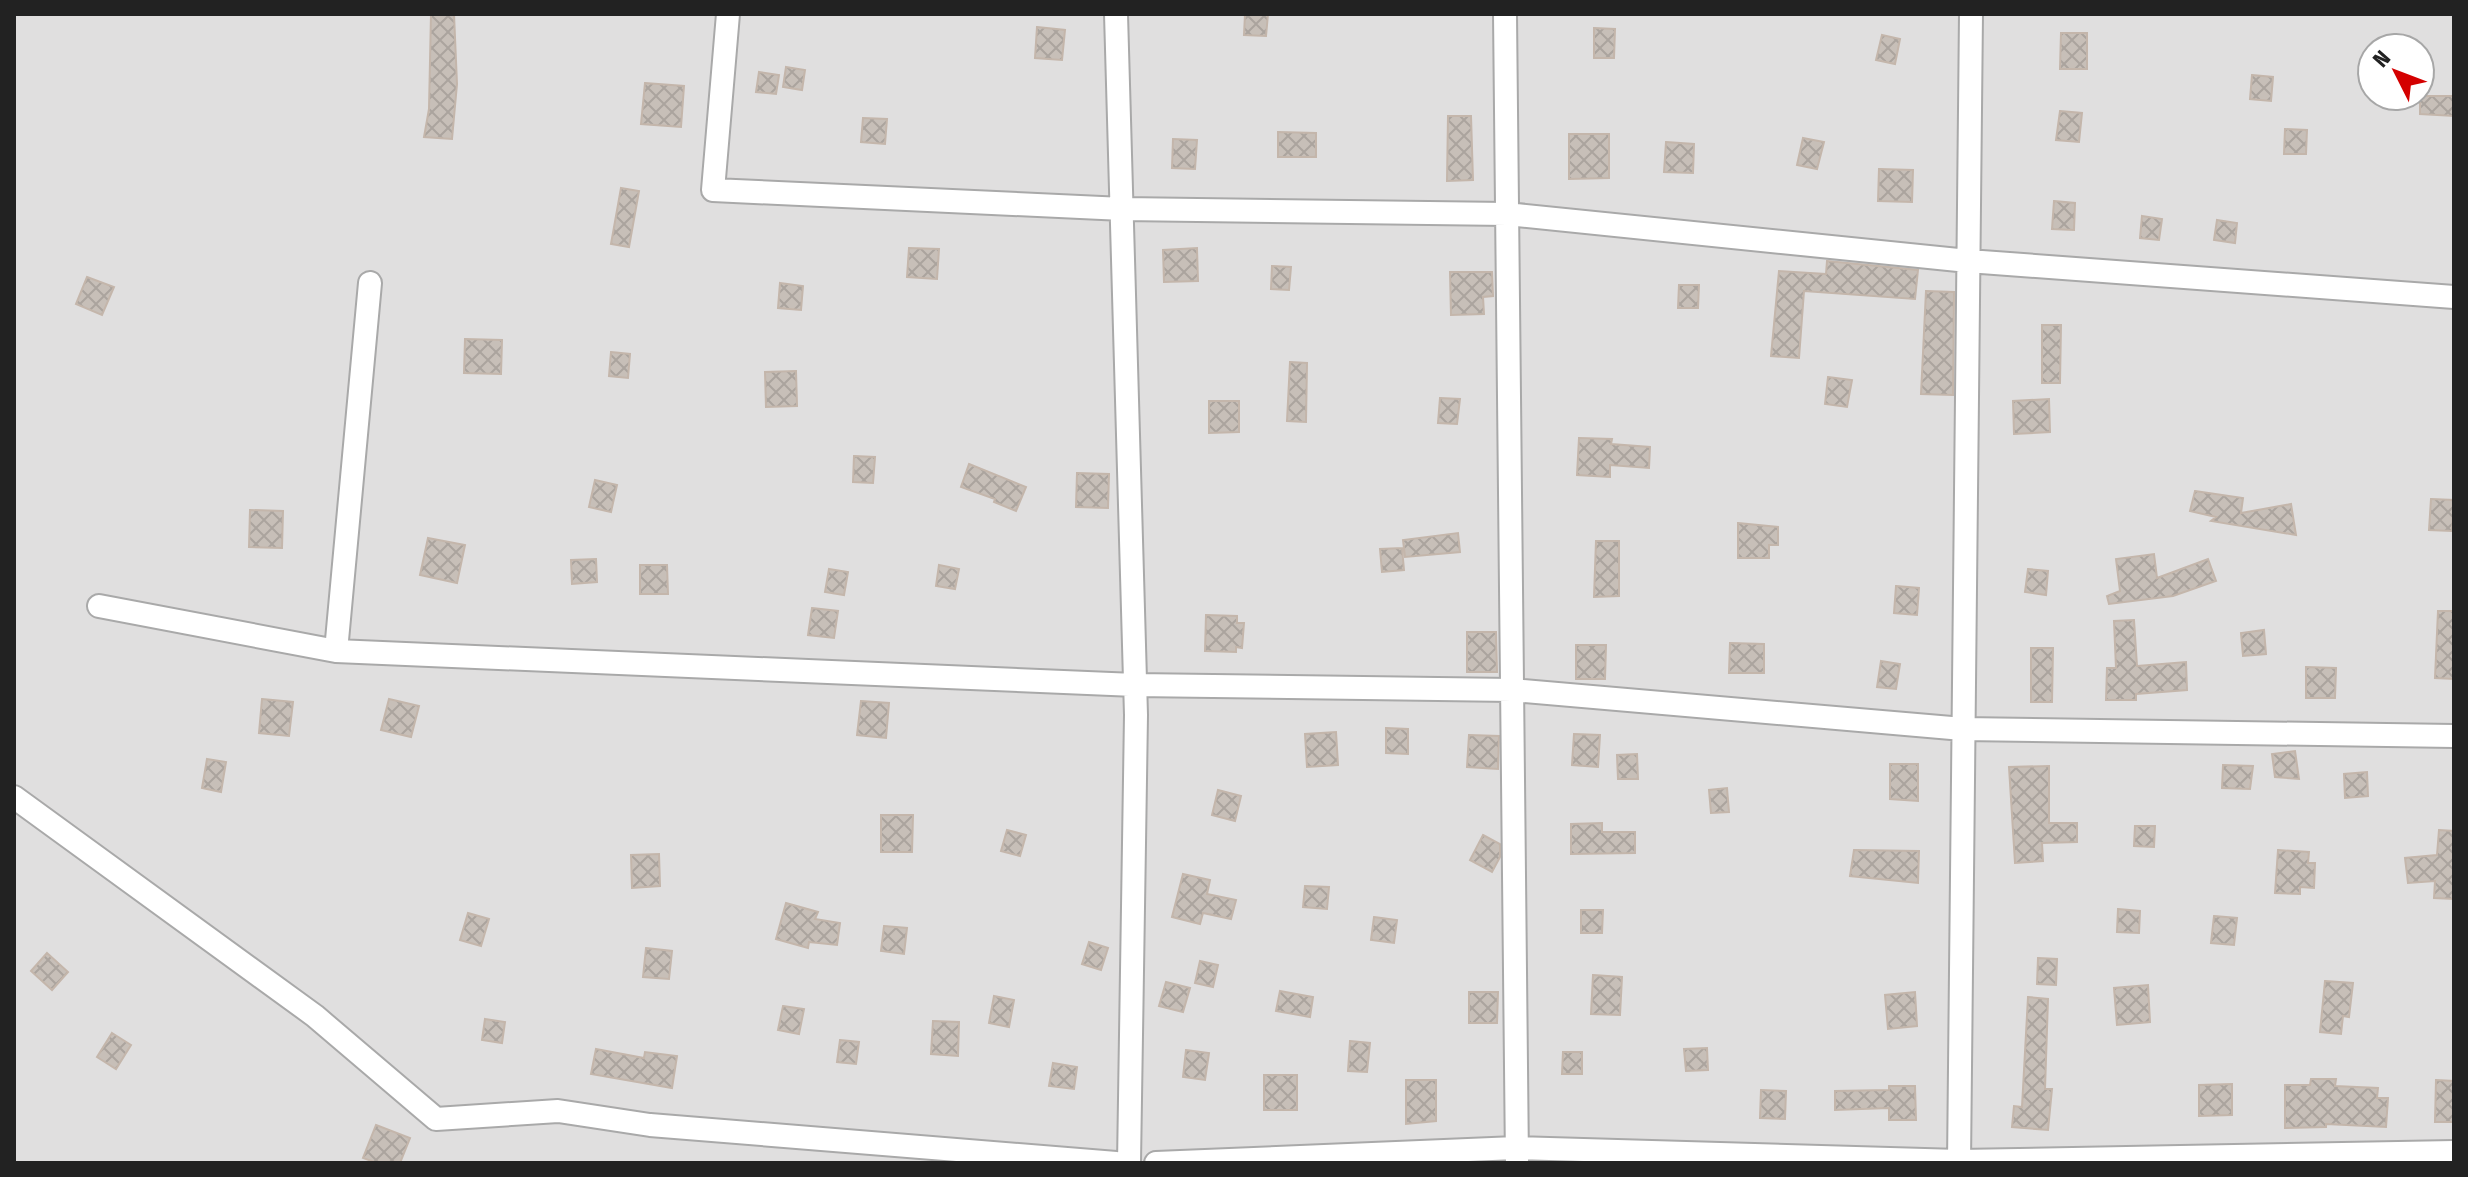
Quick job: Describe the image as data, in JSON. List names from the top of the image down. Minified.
{"north":"top left"}
